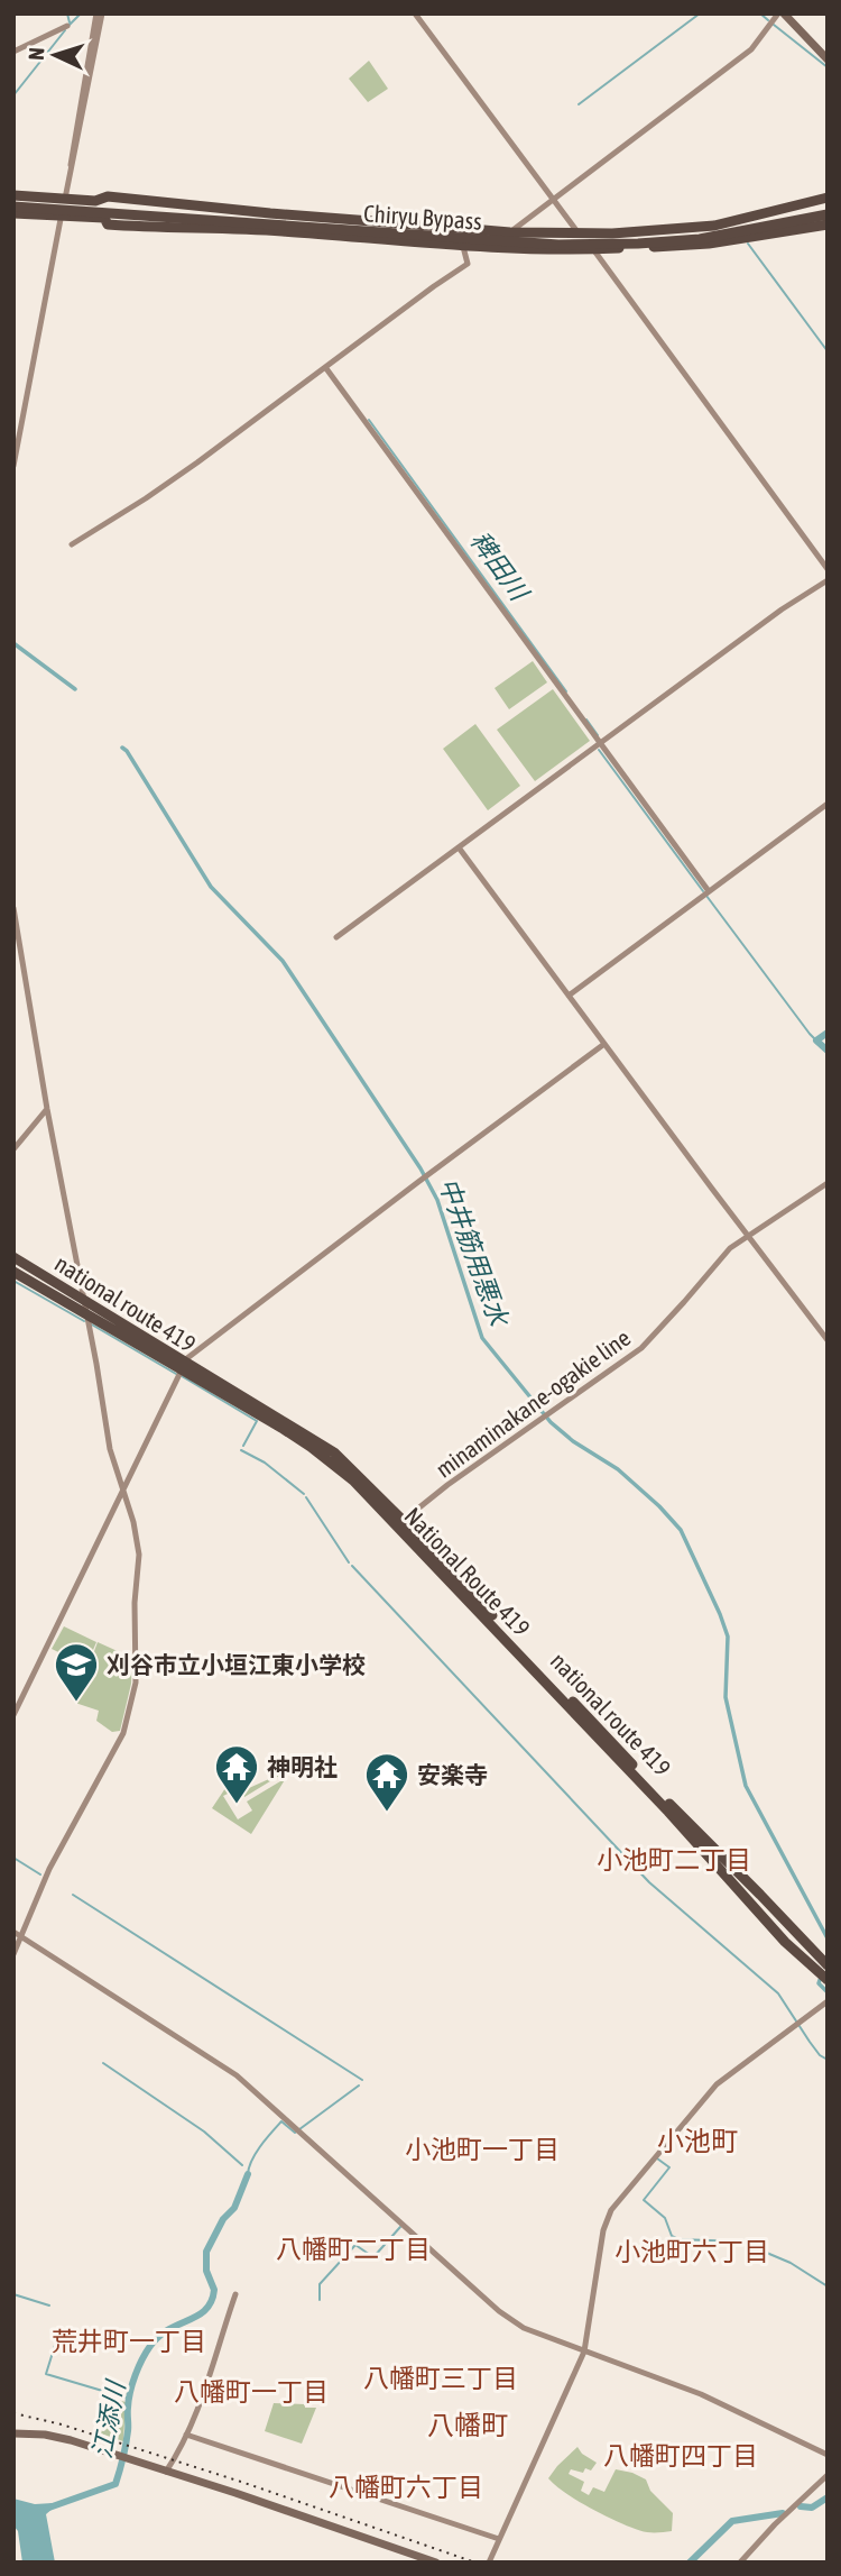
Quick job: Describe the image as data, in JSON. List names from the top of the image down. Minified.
{"streets":{"highway":["Chiryu Bypass","national route 419","National Route 419"],"street":["minaminakane-ogakie line"]},"crossings":[["national route 419","minaminakane-ogakie line"],["national route 419","National Route 419"],["minaminakane-ogakie line","National Route 419"]],"districts":["小池町二丁目","小池町","小池町一丁目","八幡町二丁目","小池町六丁目","荒井町一丁目","八幡町三丁目","八幡町一丁目","八幡町","八幡町四丁目","八幡町六丁目"],"water":["稗田川","中井筋用悪水","江添川"],"places":{"school or university":["刈谷市立小垣江東小学校"],"temple":["神明社","安楽寺"]},"north":"left"}
